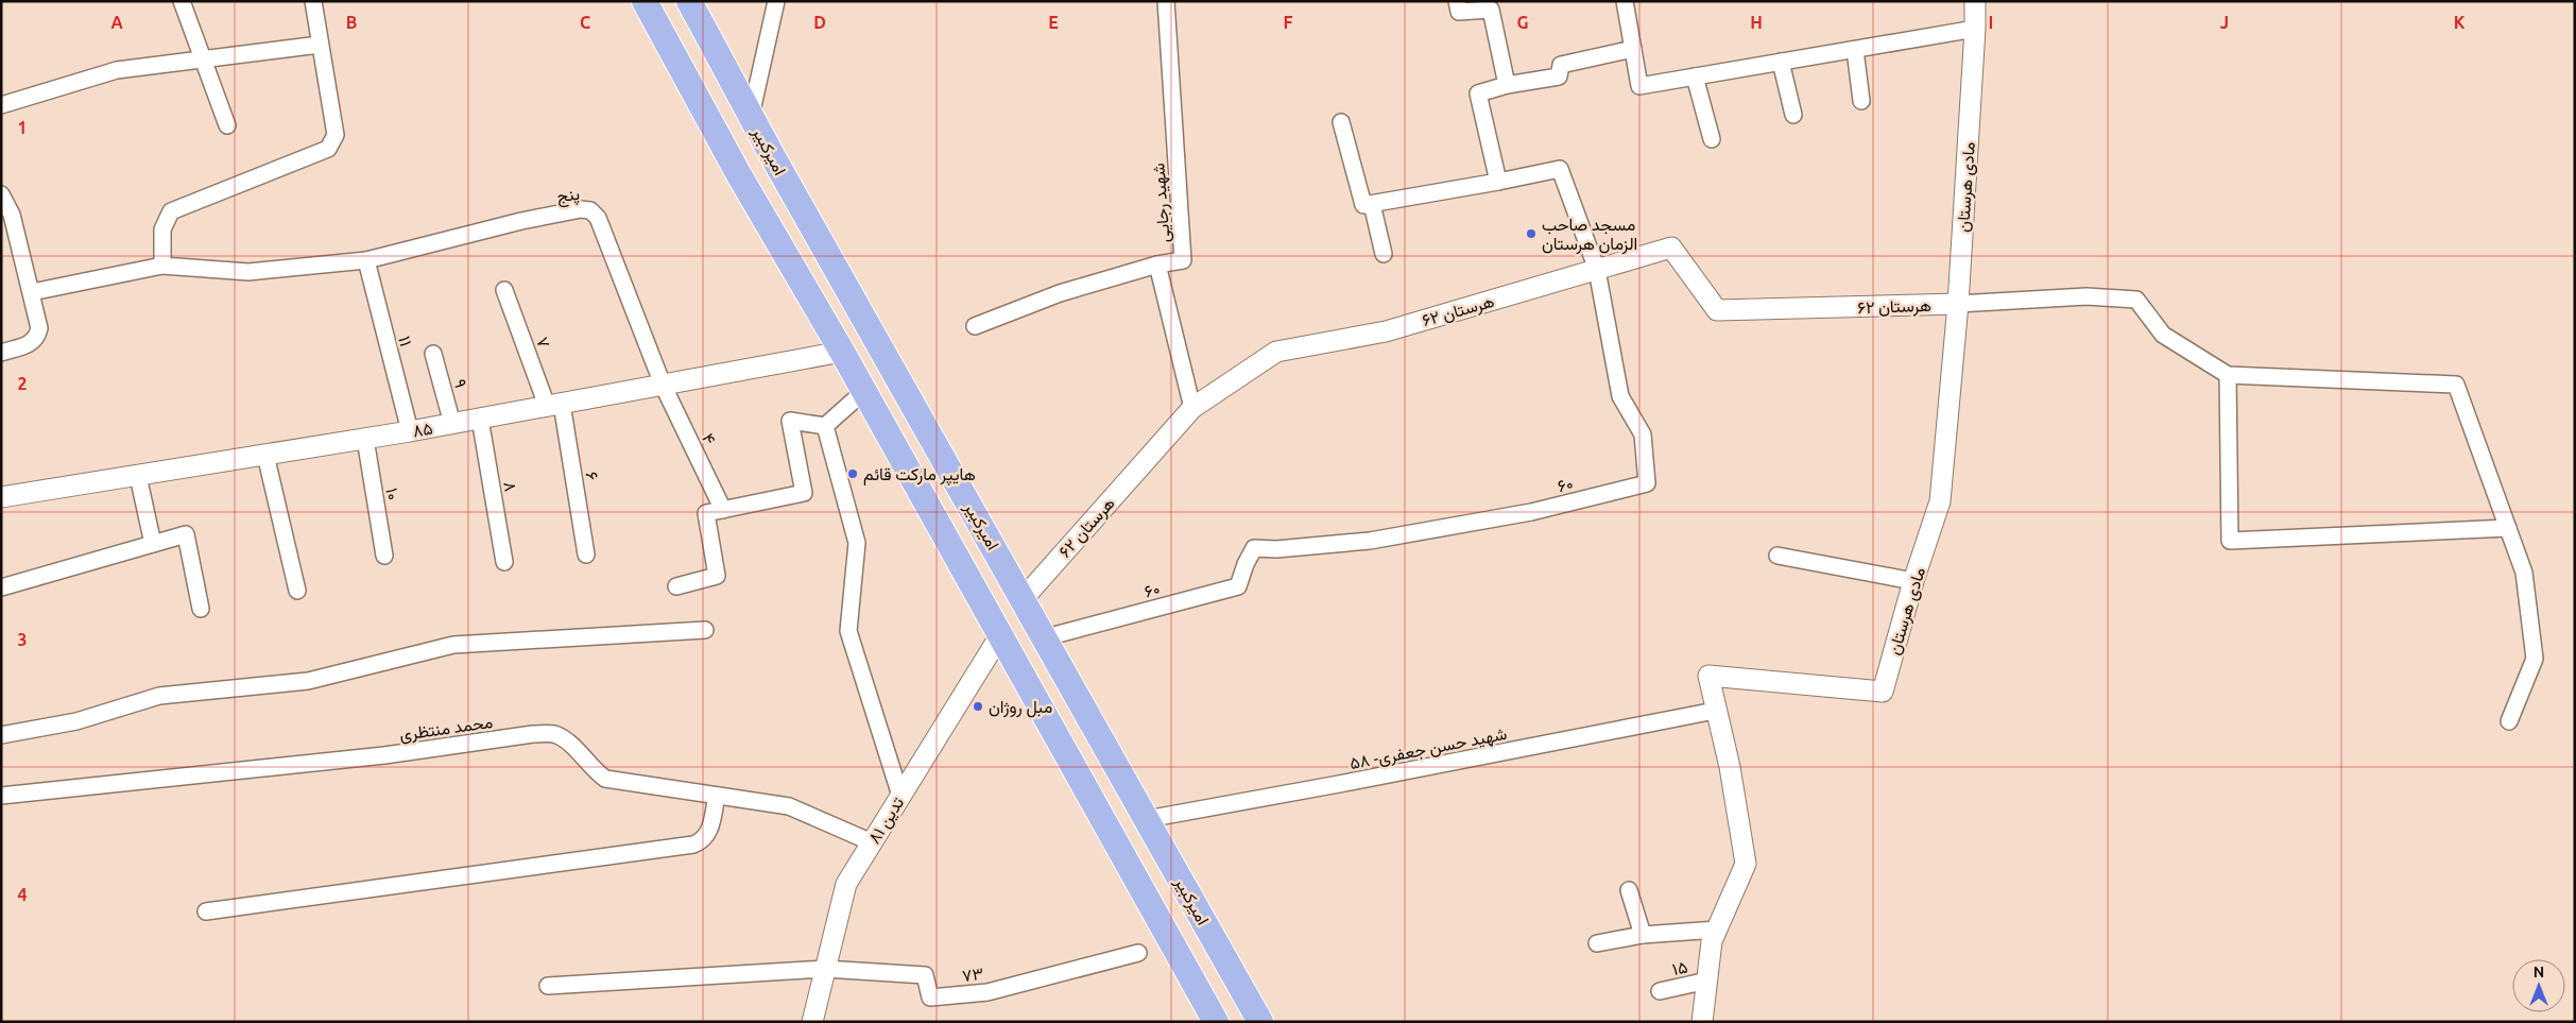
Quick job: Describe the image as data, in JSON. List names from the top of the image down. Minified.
{"streets":{"main road":["امیرکبیر"],"street":["مادی هرستان","پنج","شهید رجایی","هرستان ۶۲","۱۱","۷","۹","۸۵","۴","۶","۶۰","۸","۱۰","محمد منتظری","شهید حسن جعفری- ۵۸","تدین ۸۱","۱۵","۷۳"]},"crossings":[["امیرکبیر","هرستان ۶۲"],["امیرکبیر","۶۰"],["امیرکبیر","شهید حسن جعفری- ۵۸"],["مادی هرستان","هرستان ۶۲"],["مادی هرستان","شهید حسن جعفری- ۵۸"],["مادی هرستان","۱۵"],["پنج","۱۱"],["پنج","۸۵"],["پنج","۴"],["شهید رجایی","هرستان ۶۲"],["هرستان ۶۲","۶۰"],["۱۱","۸۵"],["۷","۸۵"],["۷","۶"],["۹","۸۵"],["۸۵","۴"],["۸۵","۶"],["۸۵","۸"],["۸۵","۱۰"],["محمد منتظری","تدین ۸۱"],["تدین ۸۱","۷۳"]],"places":["مسجد صاحب الزمان هرستان","هایپر مارکت قائم","مبل روژان"],"north":"top","grid":{"columns":["A","B","C","D","E","F","G","H","I","J","K"],"rows":["1","2","3","4"]}}
